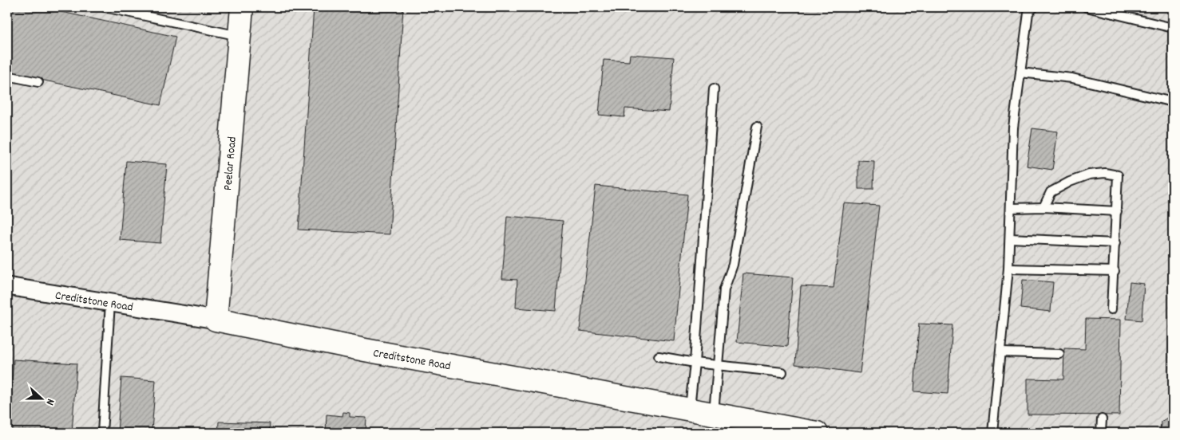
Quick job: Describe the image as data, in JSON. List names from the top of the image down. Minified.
{"streets":{"street":["Peelar Road","Creditstone Road"]},"crossings":[["Peelar Road","Creditstone Road"]],"north":"right"}
